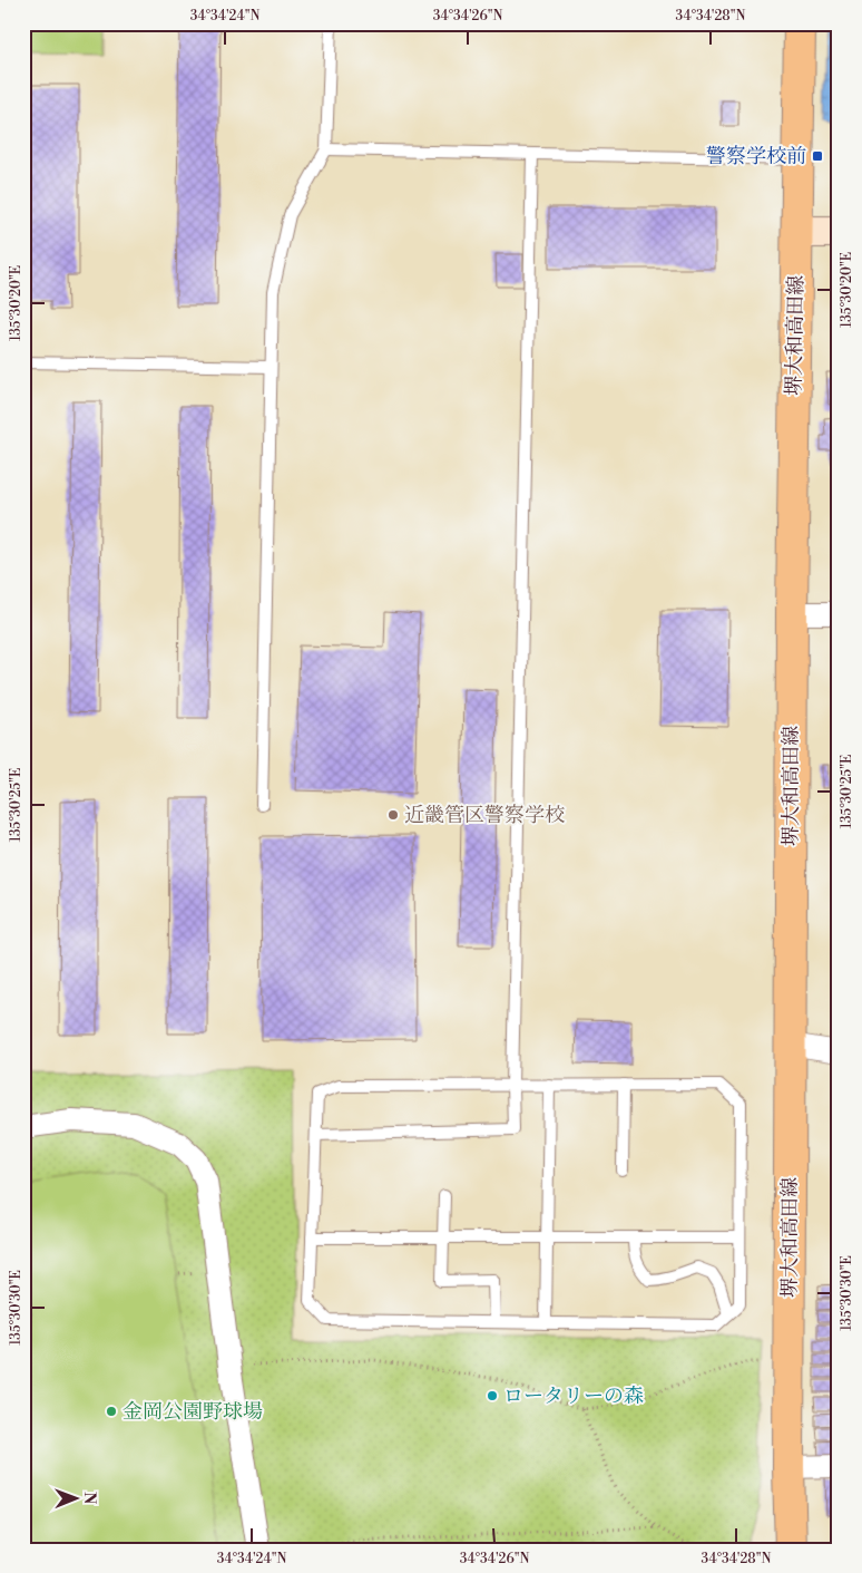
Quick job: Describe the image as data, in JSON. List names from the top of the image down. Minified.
{"streets":{"main road":["堺大和高田線"]},"places":{"transit":["警察学校前"],"other":["近畿管区警察学校","ロータリーの森","金岡公園野球場"]},"north":"right","coordinates":["34°34'24\"N","34°34'26\"N","34°34'28\"N","135°30'20\"E","135°30'25\"E","135°30'30\"E"]}
